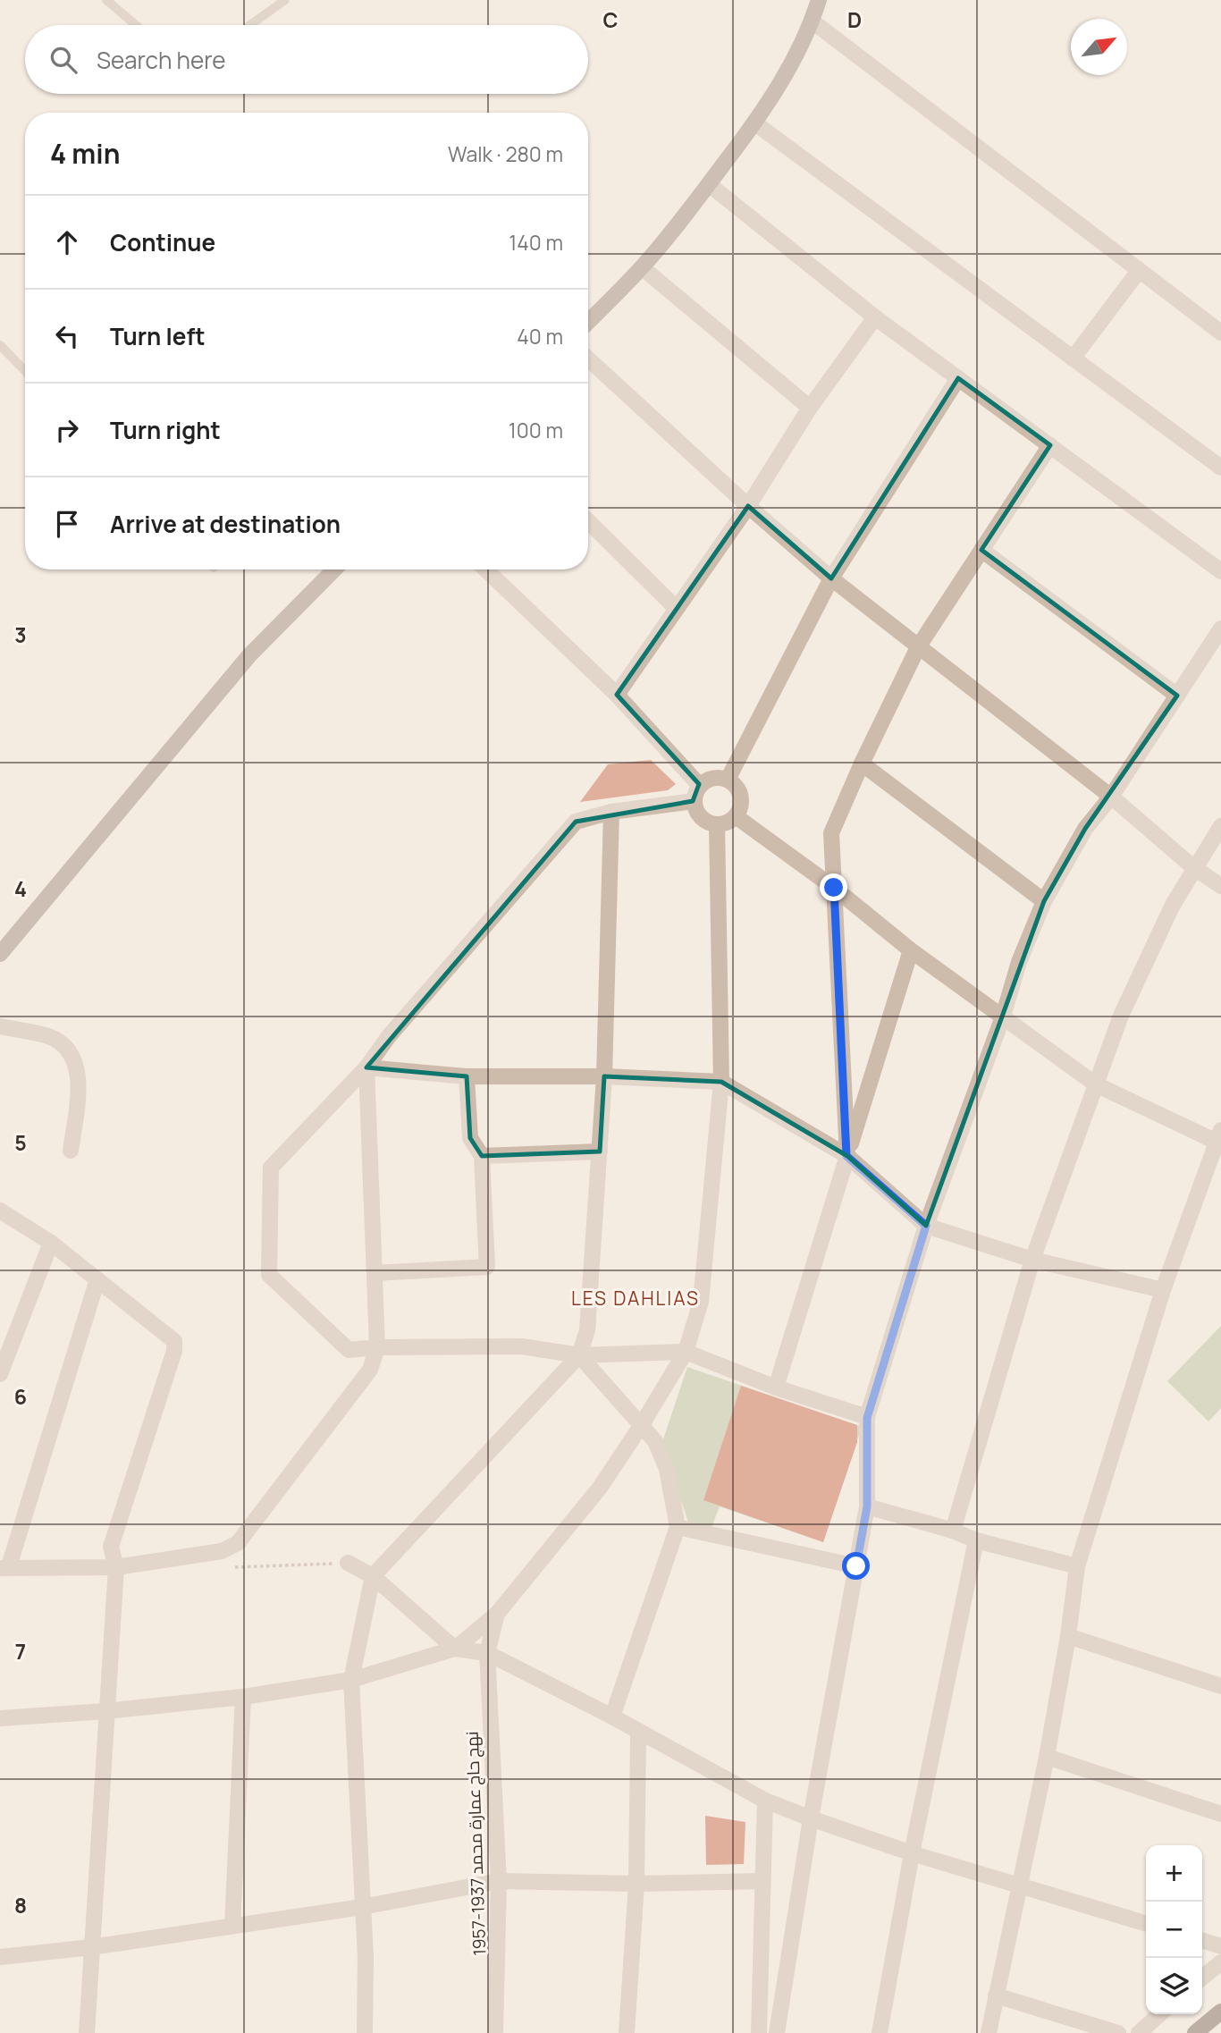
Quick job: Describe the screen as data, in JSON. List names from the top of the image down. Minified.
{"streets":{"street":["نهج حاج عمارة محمد 1937-1957"]},"districts":["LES DAHLIAS"],"north":"top right","page":{"search":"Search here","heading":["4 min","Walk · 280 m"],"list":[["Continue","140 m"],["Turn left","40 m"],["Turn right","100 m"],"Arrive at destination"],"map_buttons":["+","−"]},"grid":{"columns":["C","D"],"rows":["3","4","5","6","7","8"]}}
